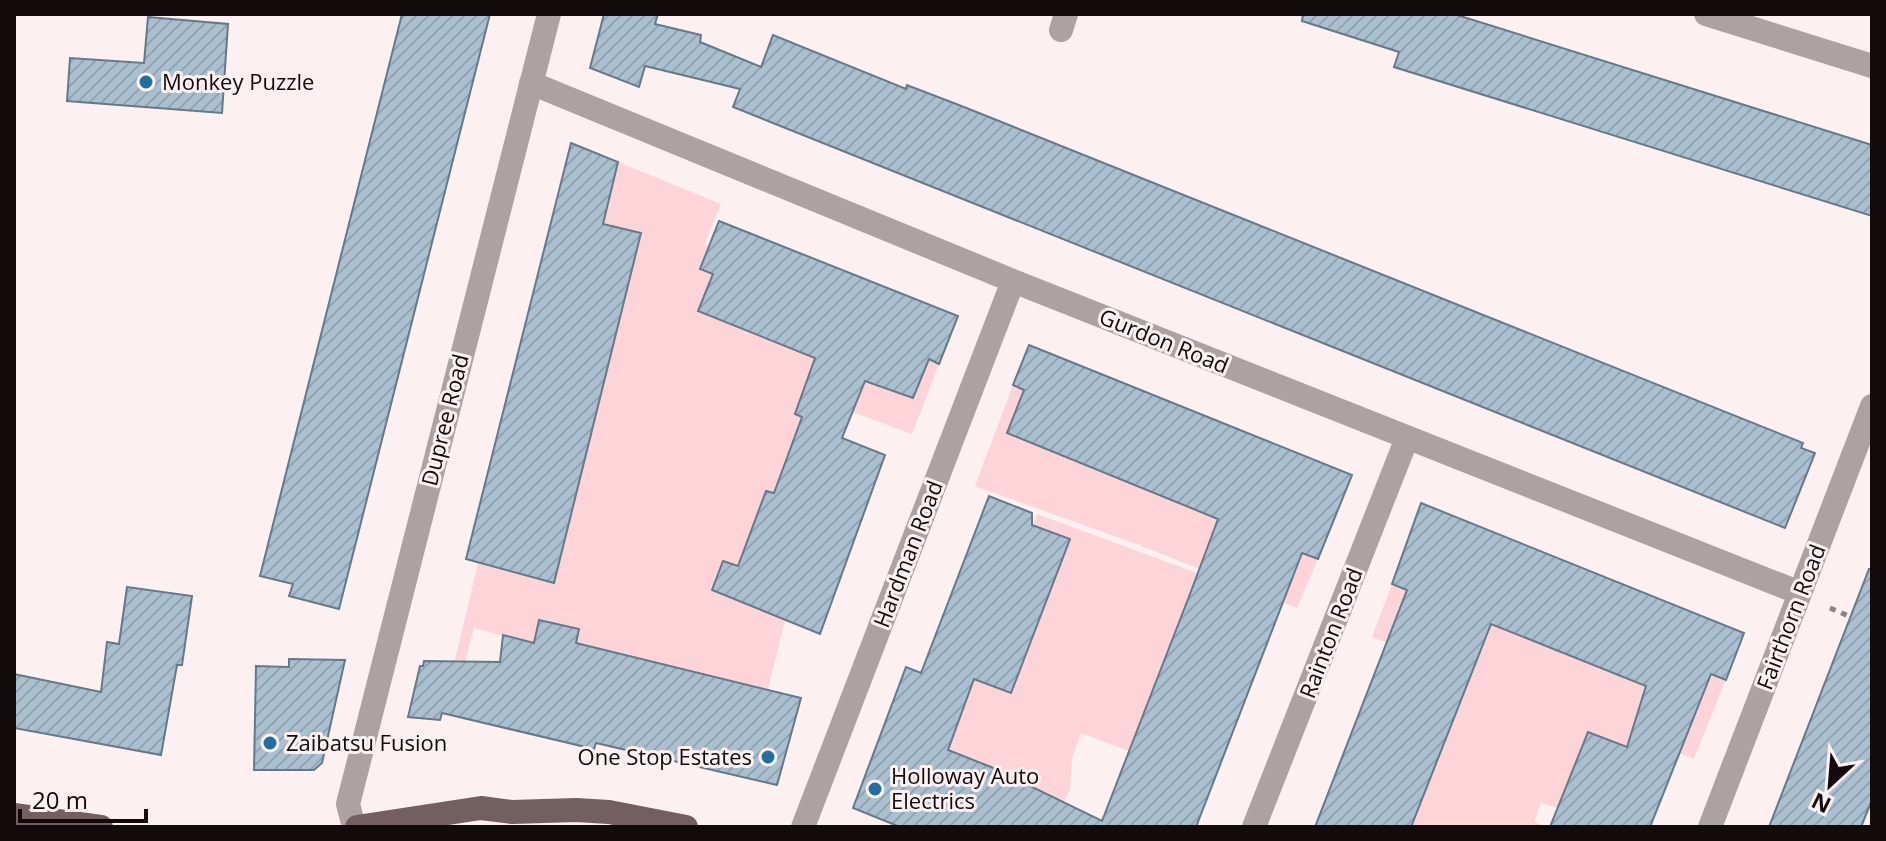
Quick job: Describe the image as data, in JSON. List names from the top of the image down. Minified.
{"streets":{"street":["Gurdon Road","Dupree Road","Hardman Road","Fairthorn Road","Rainton Road"]},"crossings":[["Gurdon Road","Dupree Road"],["Gurdon Road","Hardman Road"],["Gurdon Road","Fairthorn Road"],["Gurdon Road","Rainton Road"]],"places":["Monkey Puzzle","Zaibatsu Fusion","One Stop Estates","Holloway Auto Electrics"],"scale_bar":"20 m","north":"bottom left"}
